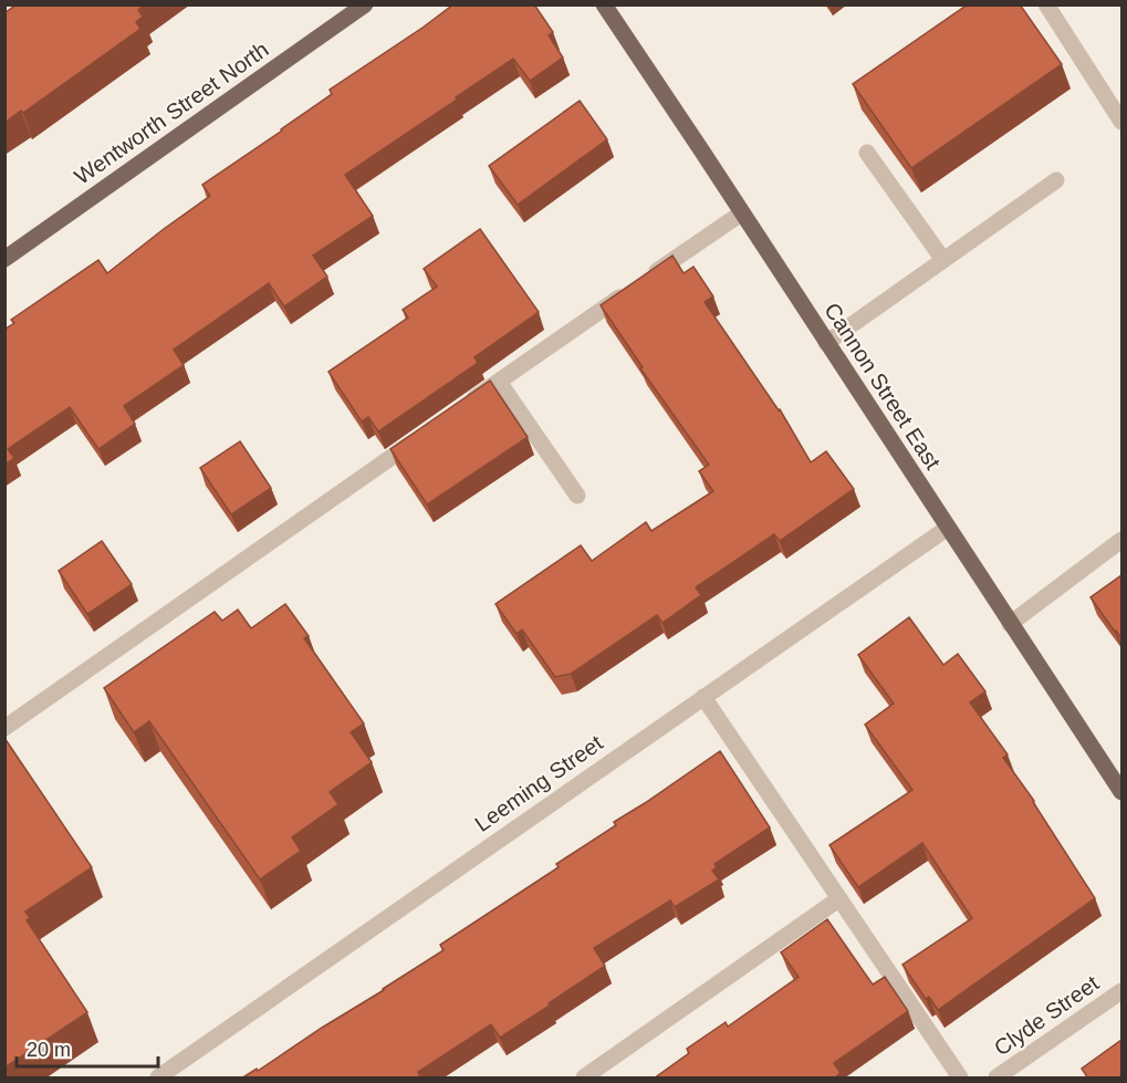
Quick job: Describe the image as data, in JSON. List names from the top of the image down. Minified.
{"streets":{"main road":["Wentworth Street North","Cannon Street East"],"street":["Leeming Street","Clyde Street"]},"crossings":[["Cannon Street East","Leeming Street"]],"scale_bar":"20 m"}
